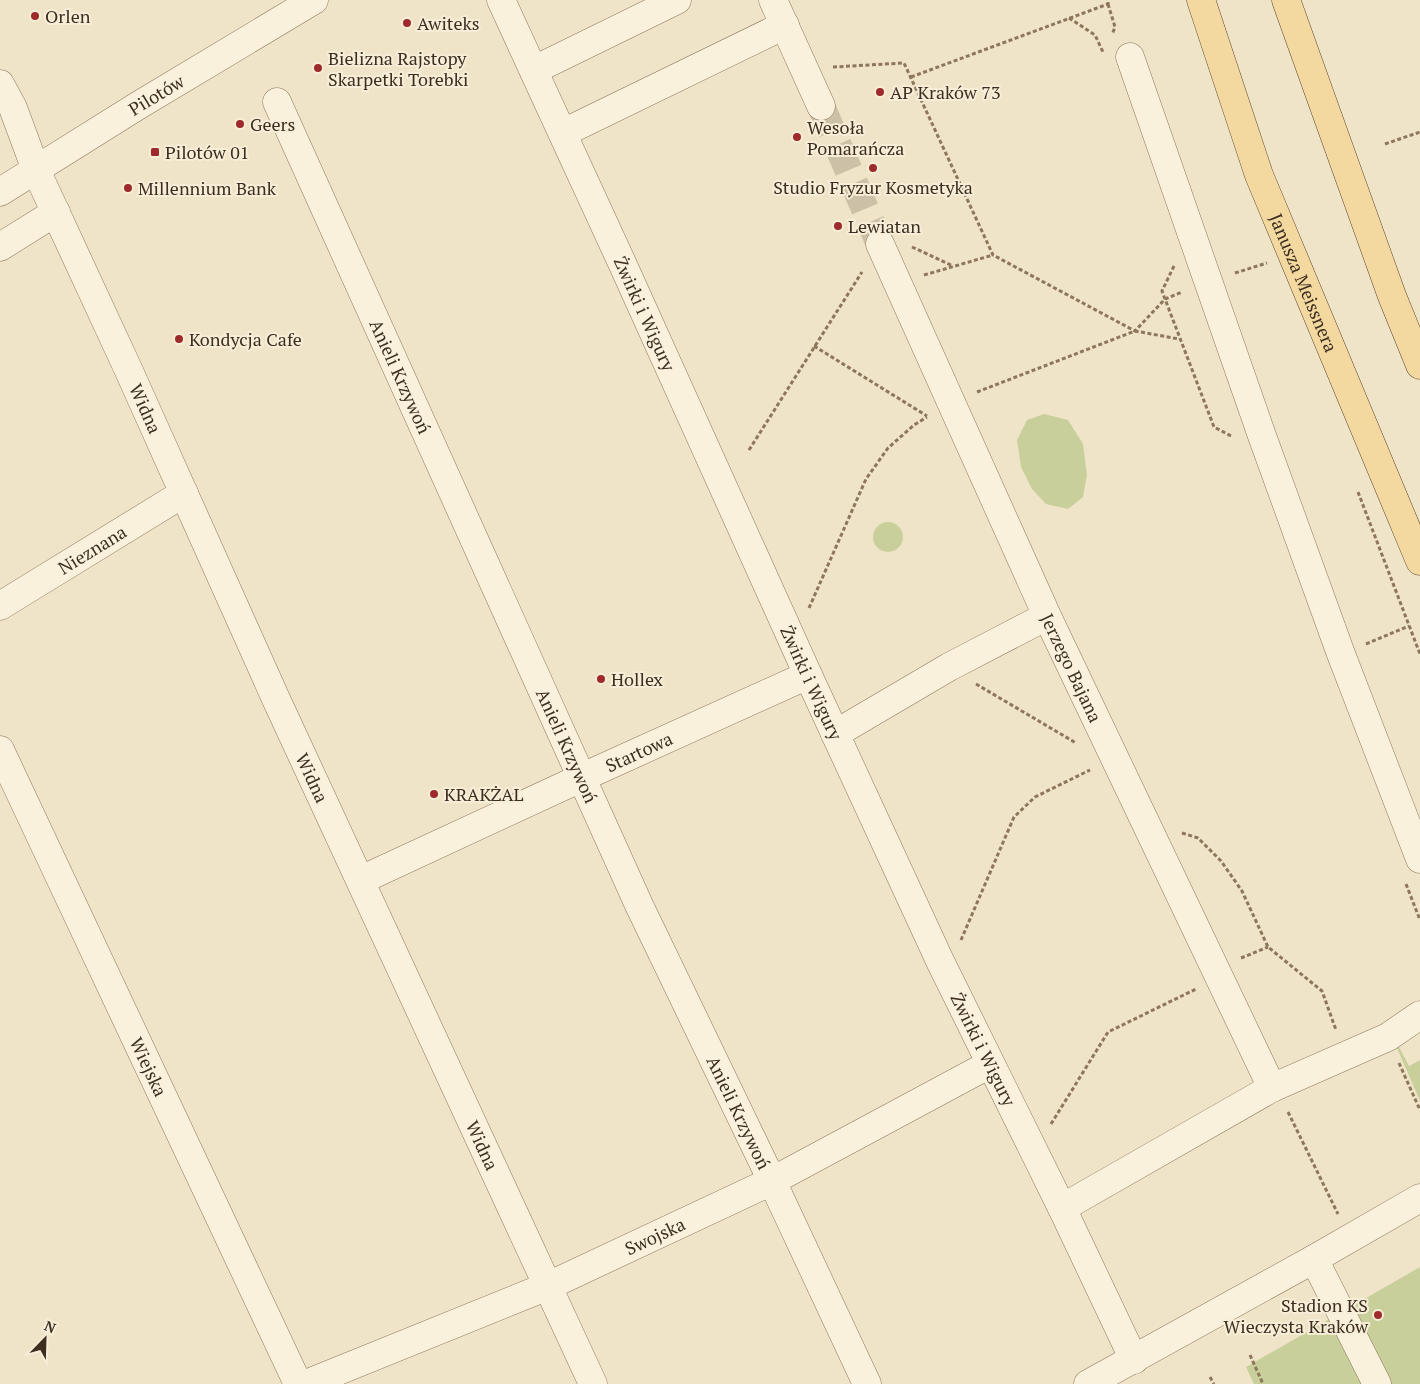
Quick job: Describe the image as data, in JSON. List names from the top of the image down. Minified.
{"streets":{"main road":["Janusza Meissnera"],"street":["Pilotów","Żwirki i Wigury","Anieli Krzywoń","Widna","Nieznana","Jerzego Bajana","Startowa","Wiejska","Swojska"]},"crossings":[["Pilotów","Widna"],["Żwirki i Wigury","Startowa"],["Żwirki i Wigury","Swojska"],["Anieli Krzywoń","Startowa"],["Anieli Krzywoń","Swojska"],["Widna","Nieznana"],["Widna","Startowa"],["Widna","Swojska"]],"places":{"other":["Orlen","Awiteks","Bielizna Rajstopy Skarpetki Torebki","AP Kraków 73","Geers","Wesoła Pomarańcza","Studio Fryzur Kosmetyka","Millennium Bank","Lewiatan","Kondycja Cafe","Hollex","KRAKŻAL","Stadion KS Wieczysta Kraków"],"transit":["Pilotów 01"]},"north":"top right"}
